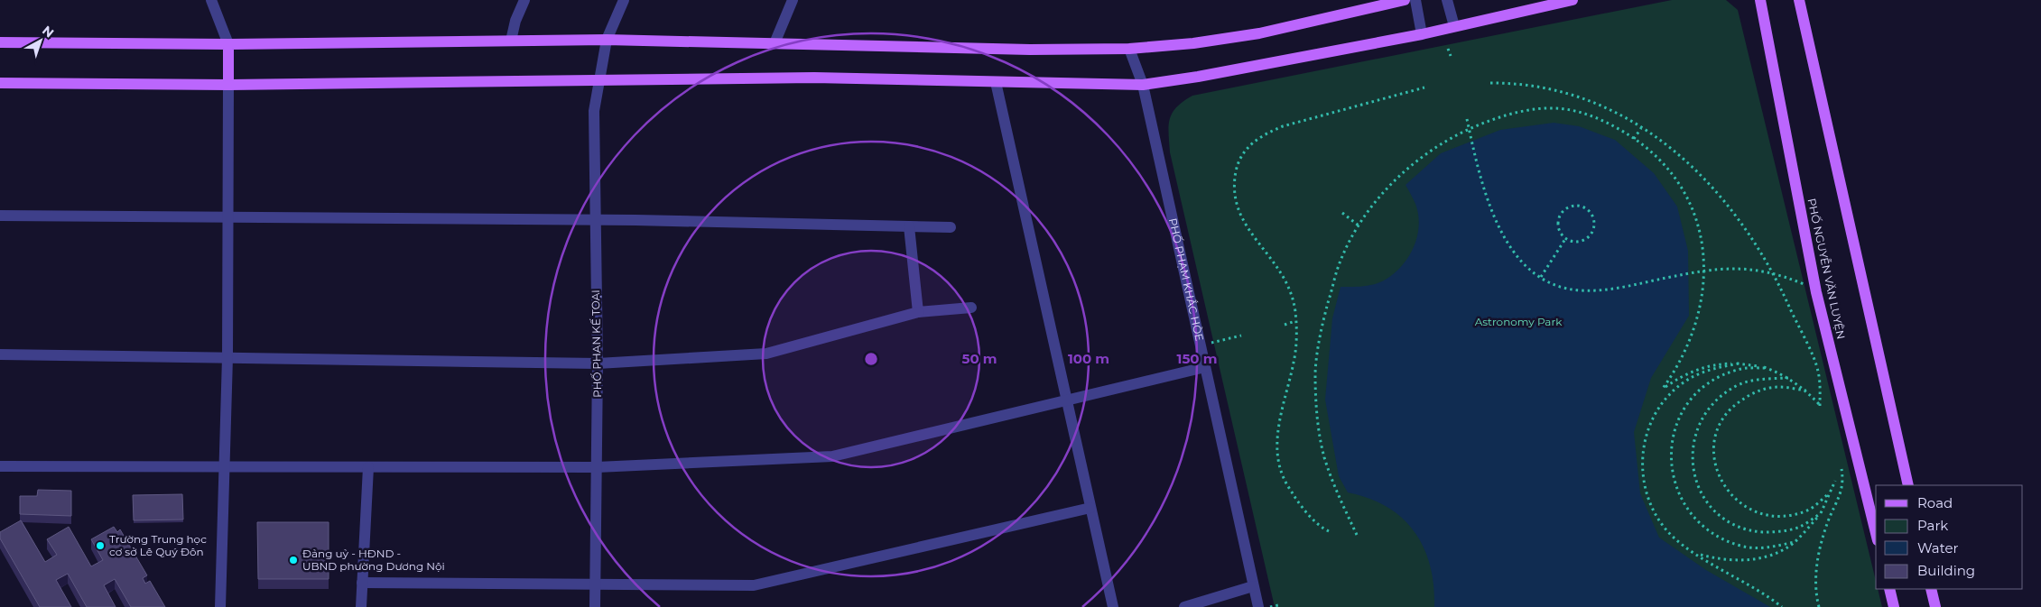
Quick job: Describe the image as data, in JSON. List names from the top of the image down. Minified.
{"streets":{"main road":["PHỐ NGUYỄN VĂN LUYỆN"],"street":["PHỐ PHẠM KHẮC HÒE","PHỐ PHAN KẾ TOẠI"]},"parks":["Astronomy Park"],"places":["Trường Trung học cơ sở Lê Quý Đôn","Đảng uỷ - HĐND - UBND phường Dương Nội"],"legend":["Road","Park","Water","Building"],"north":"top right","rings":["50 m","100 m","150 m"]}
